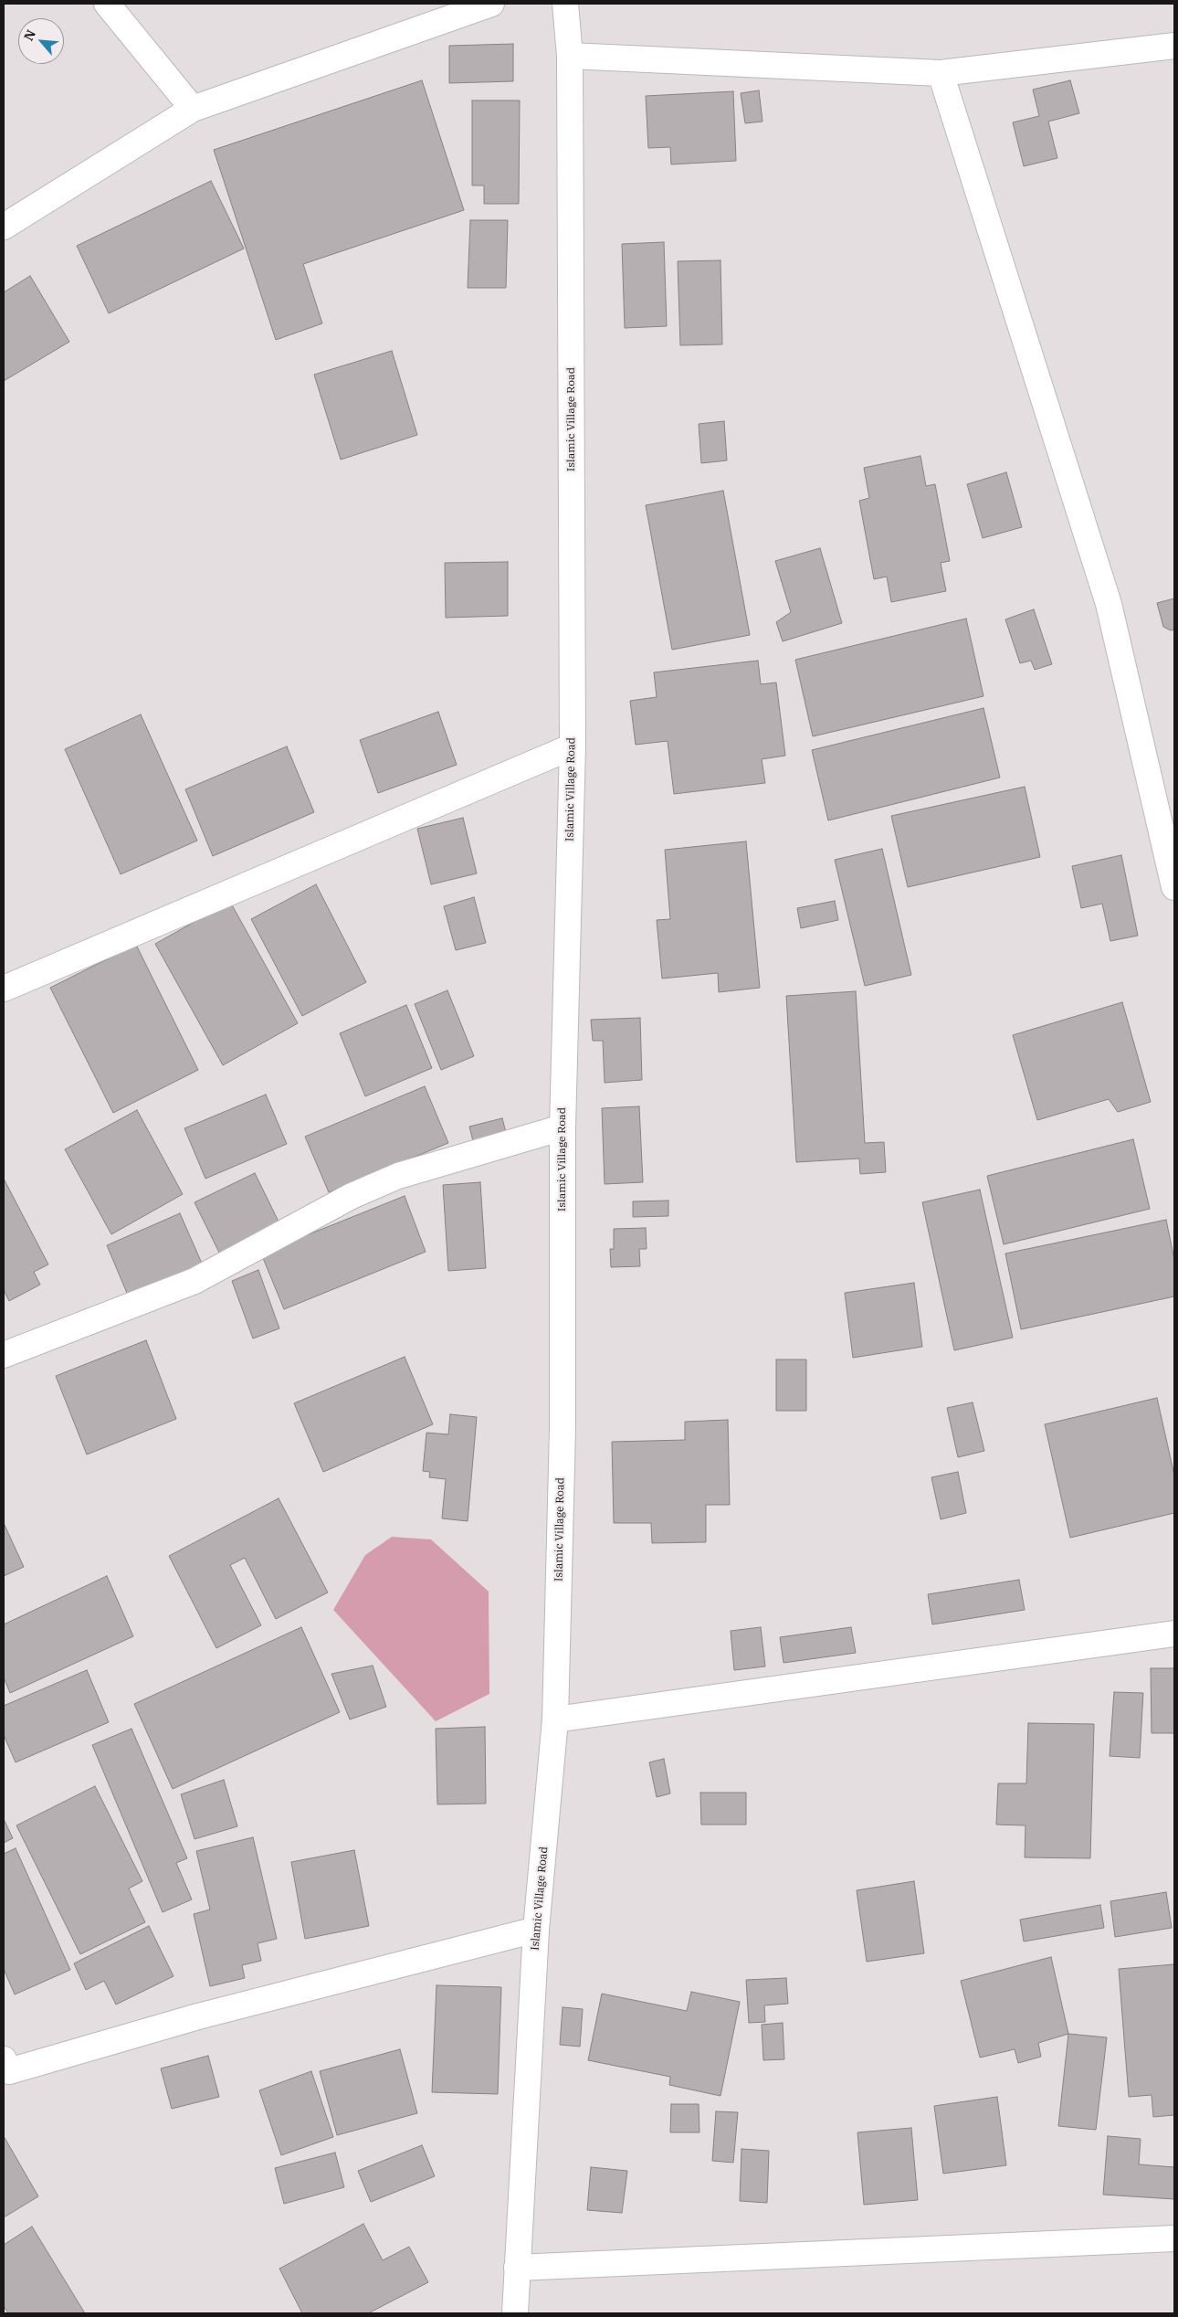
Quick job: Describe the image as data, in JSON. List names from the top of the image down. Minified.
{"streets":{"street":["Islamic Village Road"]},"north":"top left"}
